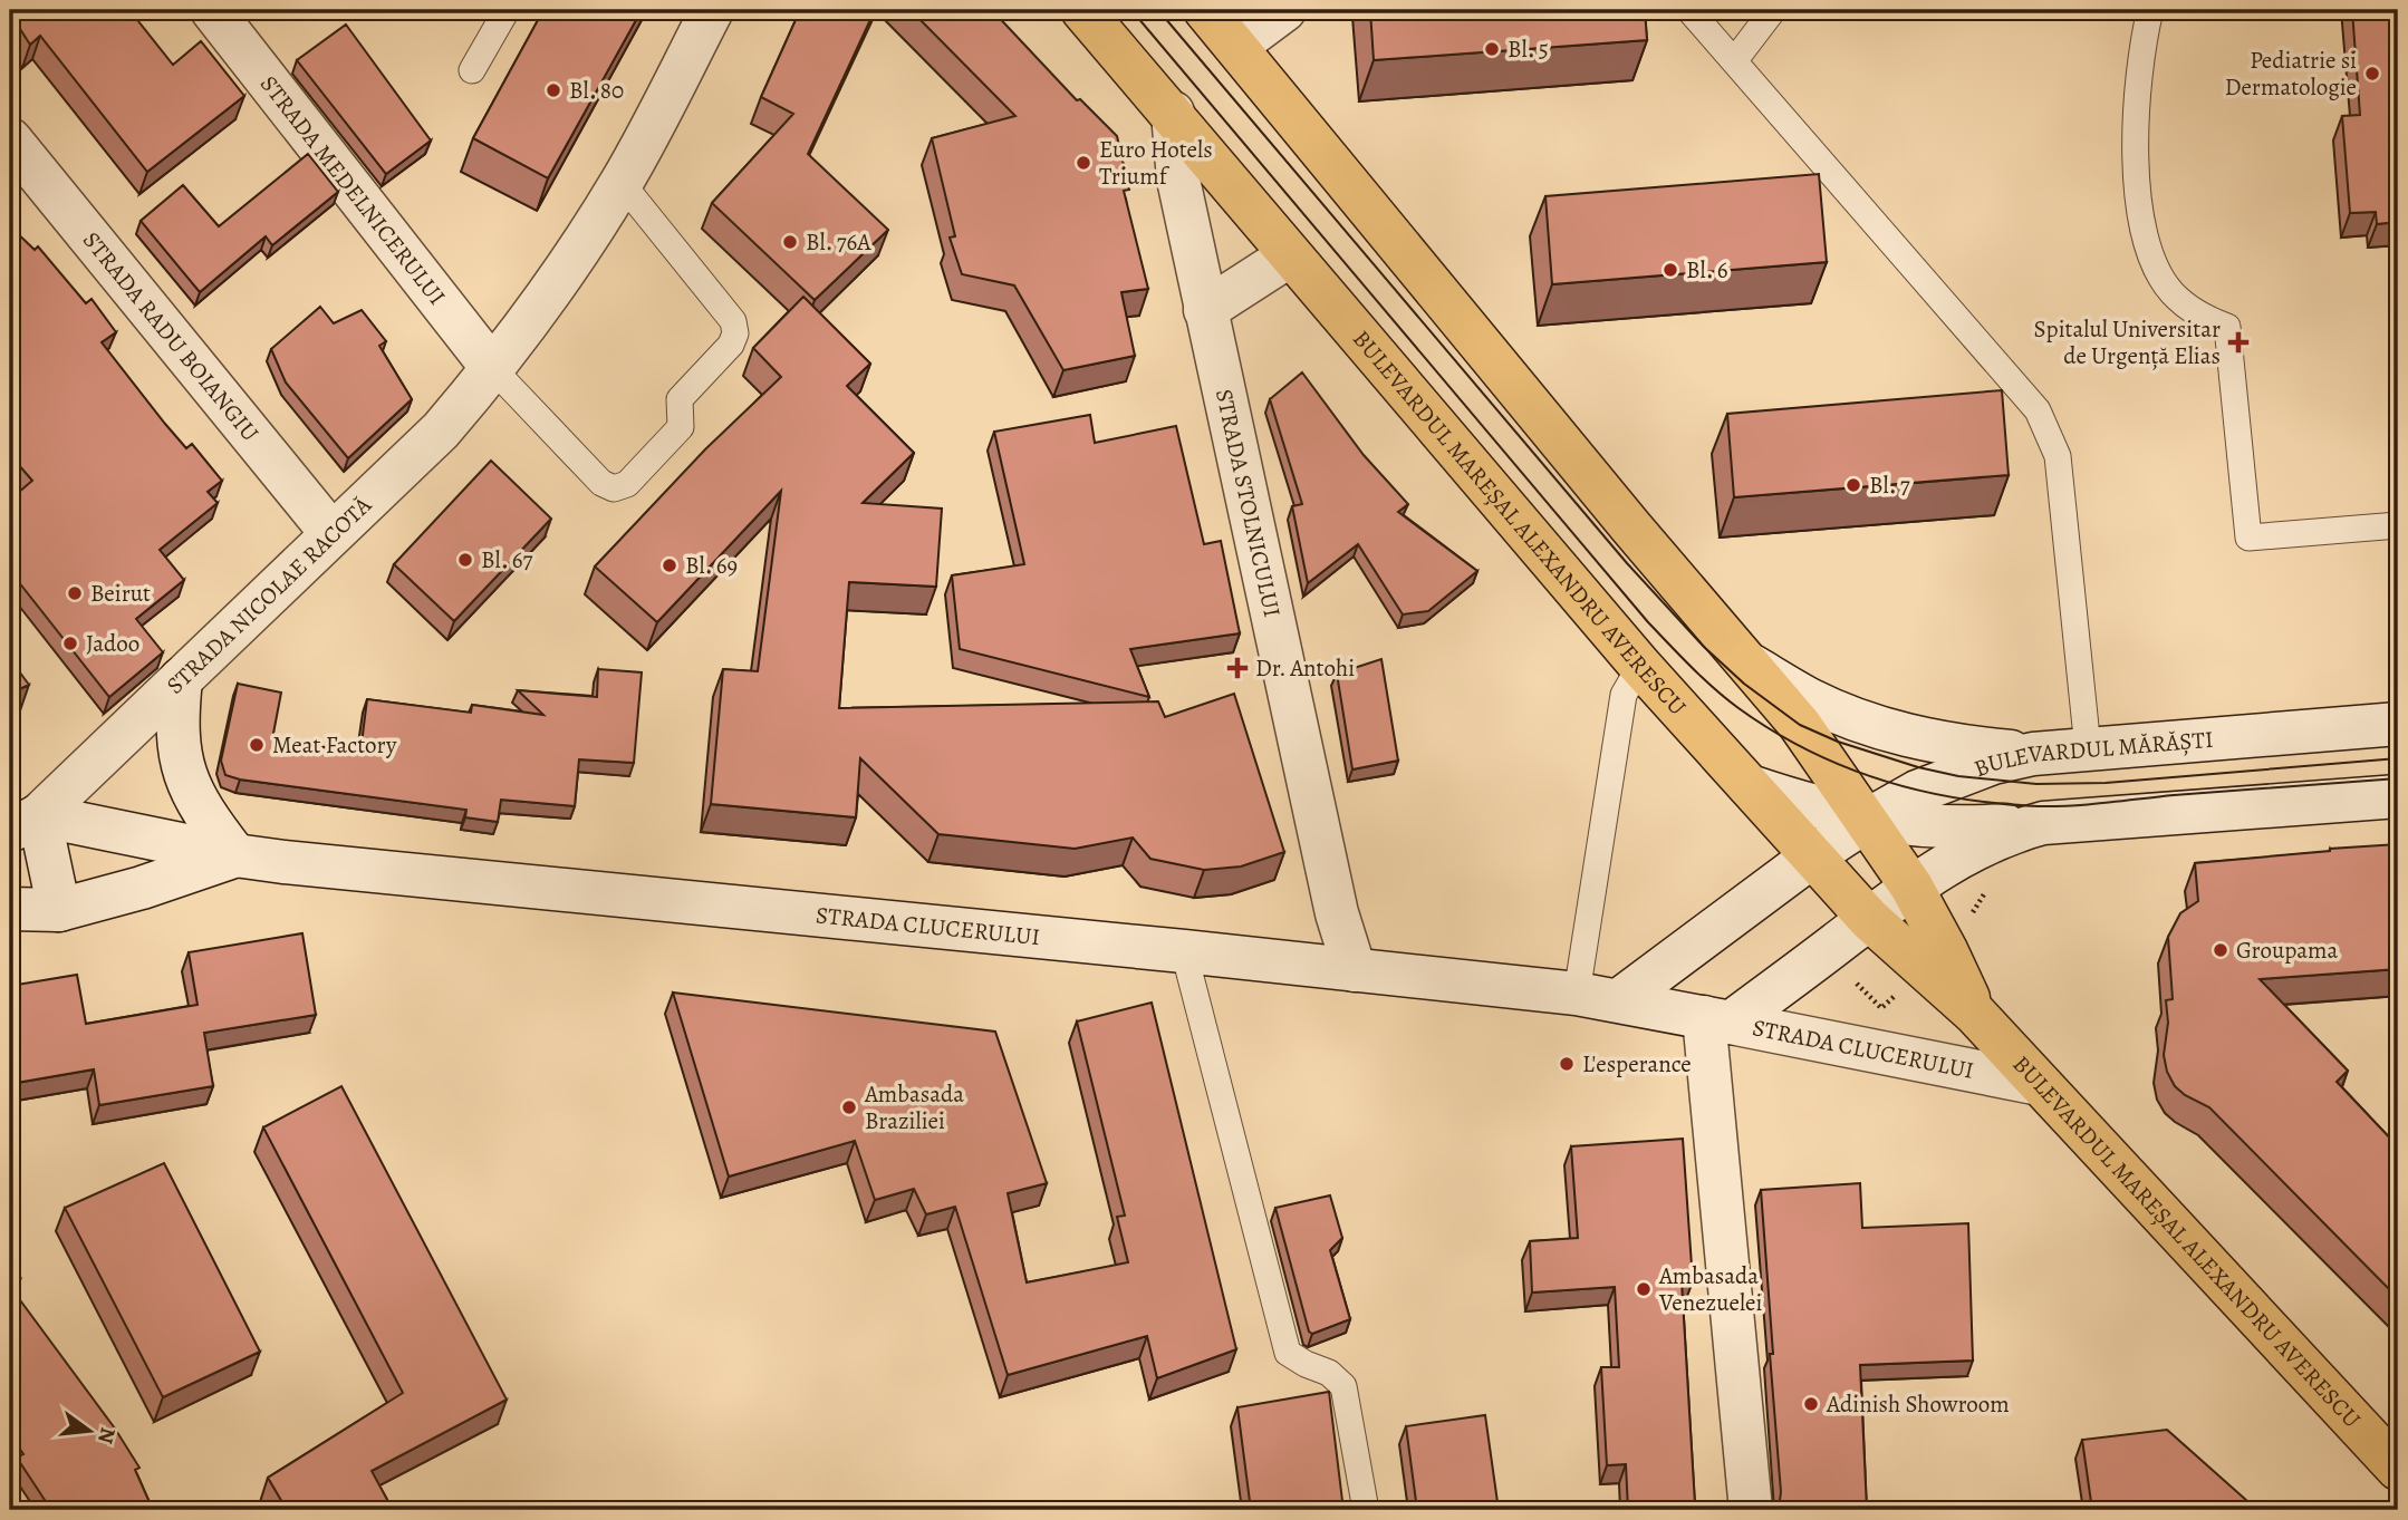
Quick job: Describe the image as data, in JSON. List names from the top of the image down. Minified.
{"streets":{"main road":["BULEVARDUL MAREȘAL ALEXANDRU AVERESCU"],"street":["STRADA MEDELNICERULUI","STRADA RADU BOIANGIU","STRADA STOLNICULUI","STRADA NICOLAE RACOTĂ","BULEVARDUL MĂRĂȘTI","STRADA CLUCERULUI"]},"crossings":[["STRADA MEDELNICERULUI","STRADA NICOLAE RACOTĂ"],["STRADA RADU BOIANGIU","STRADA NICOLAE RACOTĂ"],["STRADA STOLNICULUI","BULEVARDUL MAREȘAL ALEXANDRU AVERESCU"],["STRADA STOLNICULUI","STRADA CLUCERULUI"],["BULEVARDUL MAREȘAL ALEXANDRU AVERESCU","BULEVARDUL MĂRĂȘTI"],["BULEVARDUL MAREȘAL ALEXANDRU AVERESCU","STRADA CLUCERULUI"],["STRADA NICOLAE RACOTĂ","STRADA CLUCERULUI"]],"places":{"other":["Bl. 5","Pediatrie si Dermatologie","Bl. 80","Euro Hotels Triumf","Bl. 76A","Bl. 6","Bl. 7","Bl. 67","Bl. 69","Beirut","Jadoo","Meat Factory","Groupama","L'esperance","Ambasada Braziliei","Ambasada Venezuelei","Adinish Showroom"],"health":["Spitalul Universitar de Urgență Elias","Dr. Antohi"]},"north":"right"}
